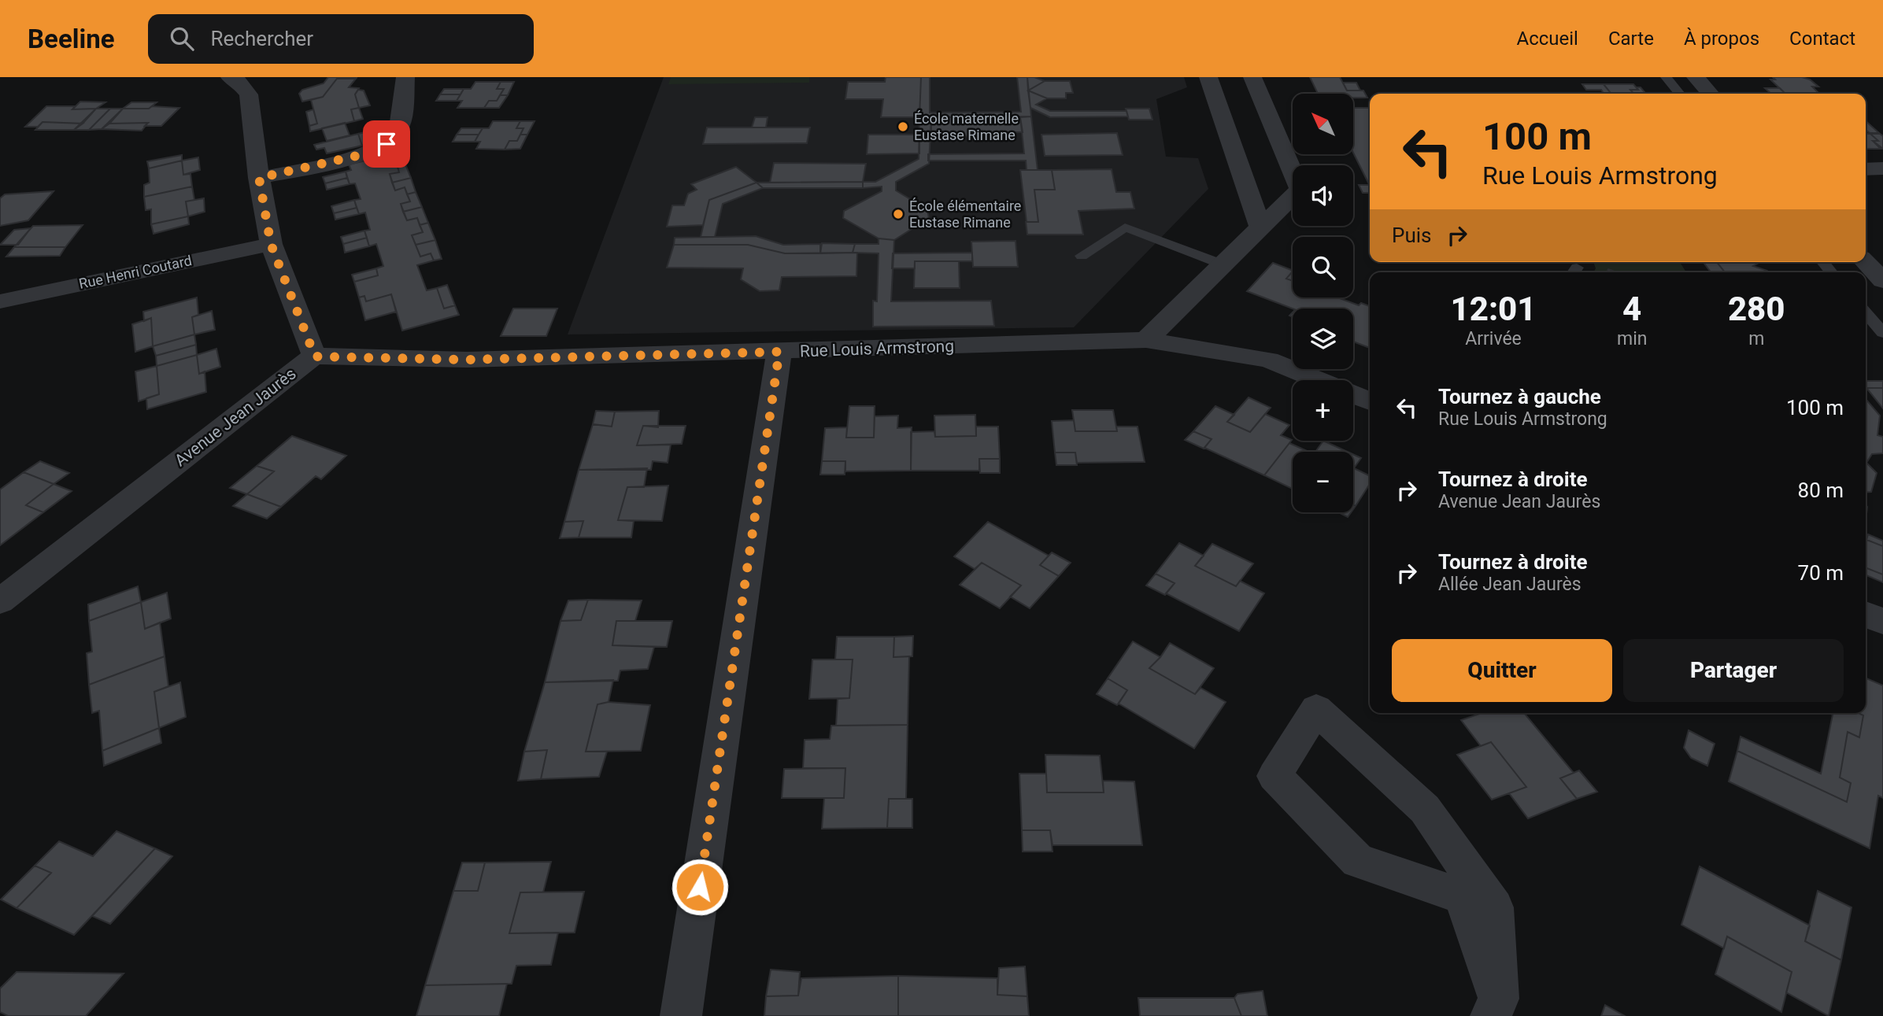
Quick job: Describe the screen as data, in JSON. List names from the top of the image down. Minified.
{"streets":{"street":["Rue Henri Coutard","Rue Louis Armstrong","Avenue Jean Jaurès"]},"crossings":[["Rue Louis Armstrong","Avenue Jean Jaurès"]],"places":["École maternelle Eustase Rimane","École élémentaire Eustase Rimane"],"north":"top left","page":{"header":"Beeline","search":"Rechercher","nav":["Accueil","Carte","À propos","Contact"],"map_buttons":["+","−"],"turn":["100 m","Rue Louis Armstrong"],"then":"Puis","eta":["12:01","Arrivée","4","min","280","m"],"list":[{"name":"Tournez à gauche","note":"Rue Louis Armstrong","value":"100 m"},{"name":"Tournez à droite","note":"Avenue Jean Jaurès","value":"80 m"},{"name":"Tournez à droite","note":"Allée Jean Jaurès","value":"70 m"}],"buttons":["Quitter","Partager"]}}
